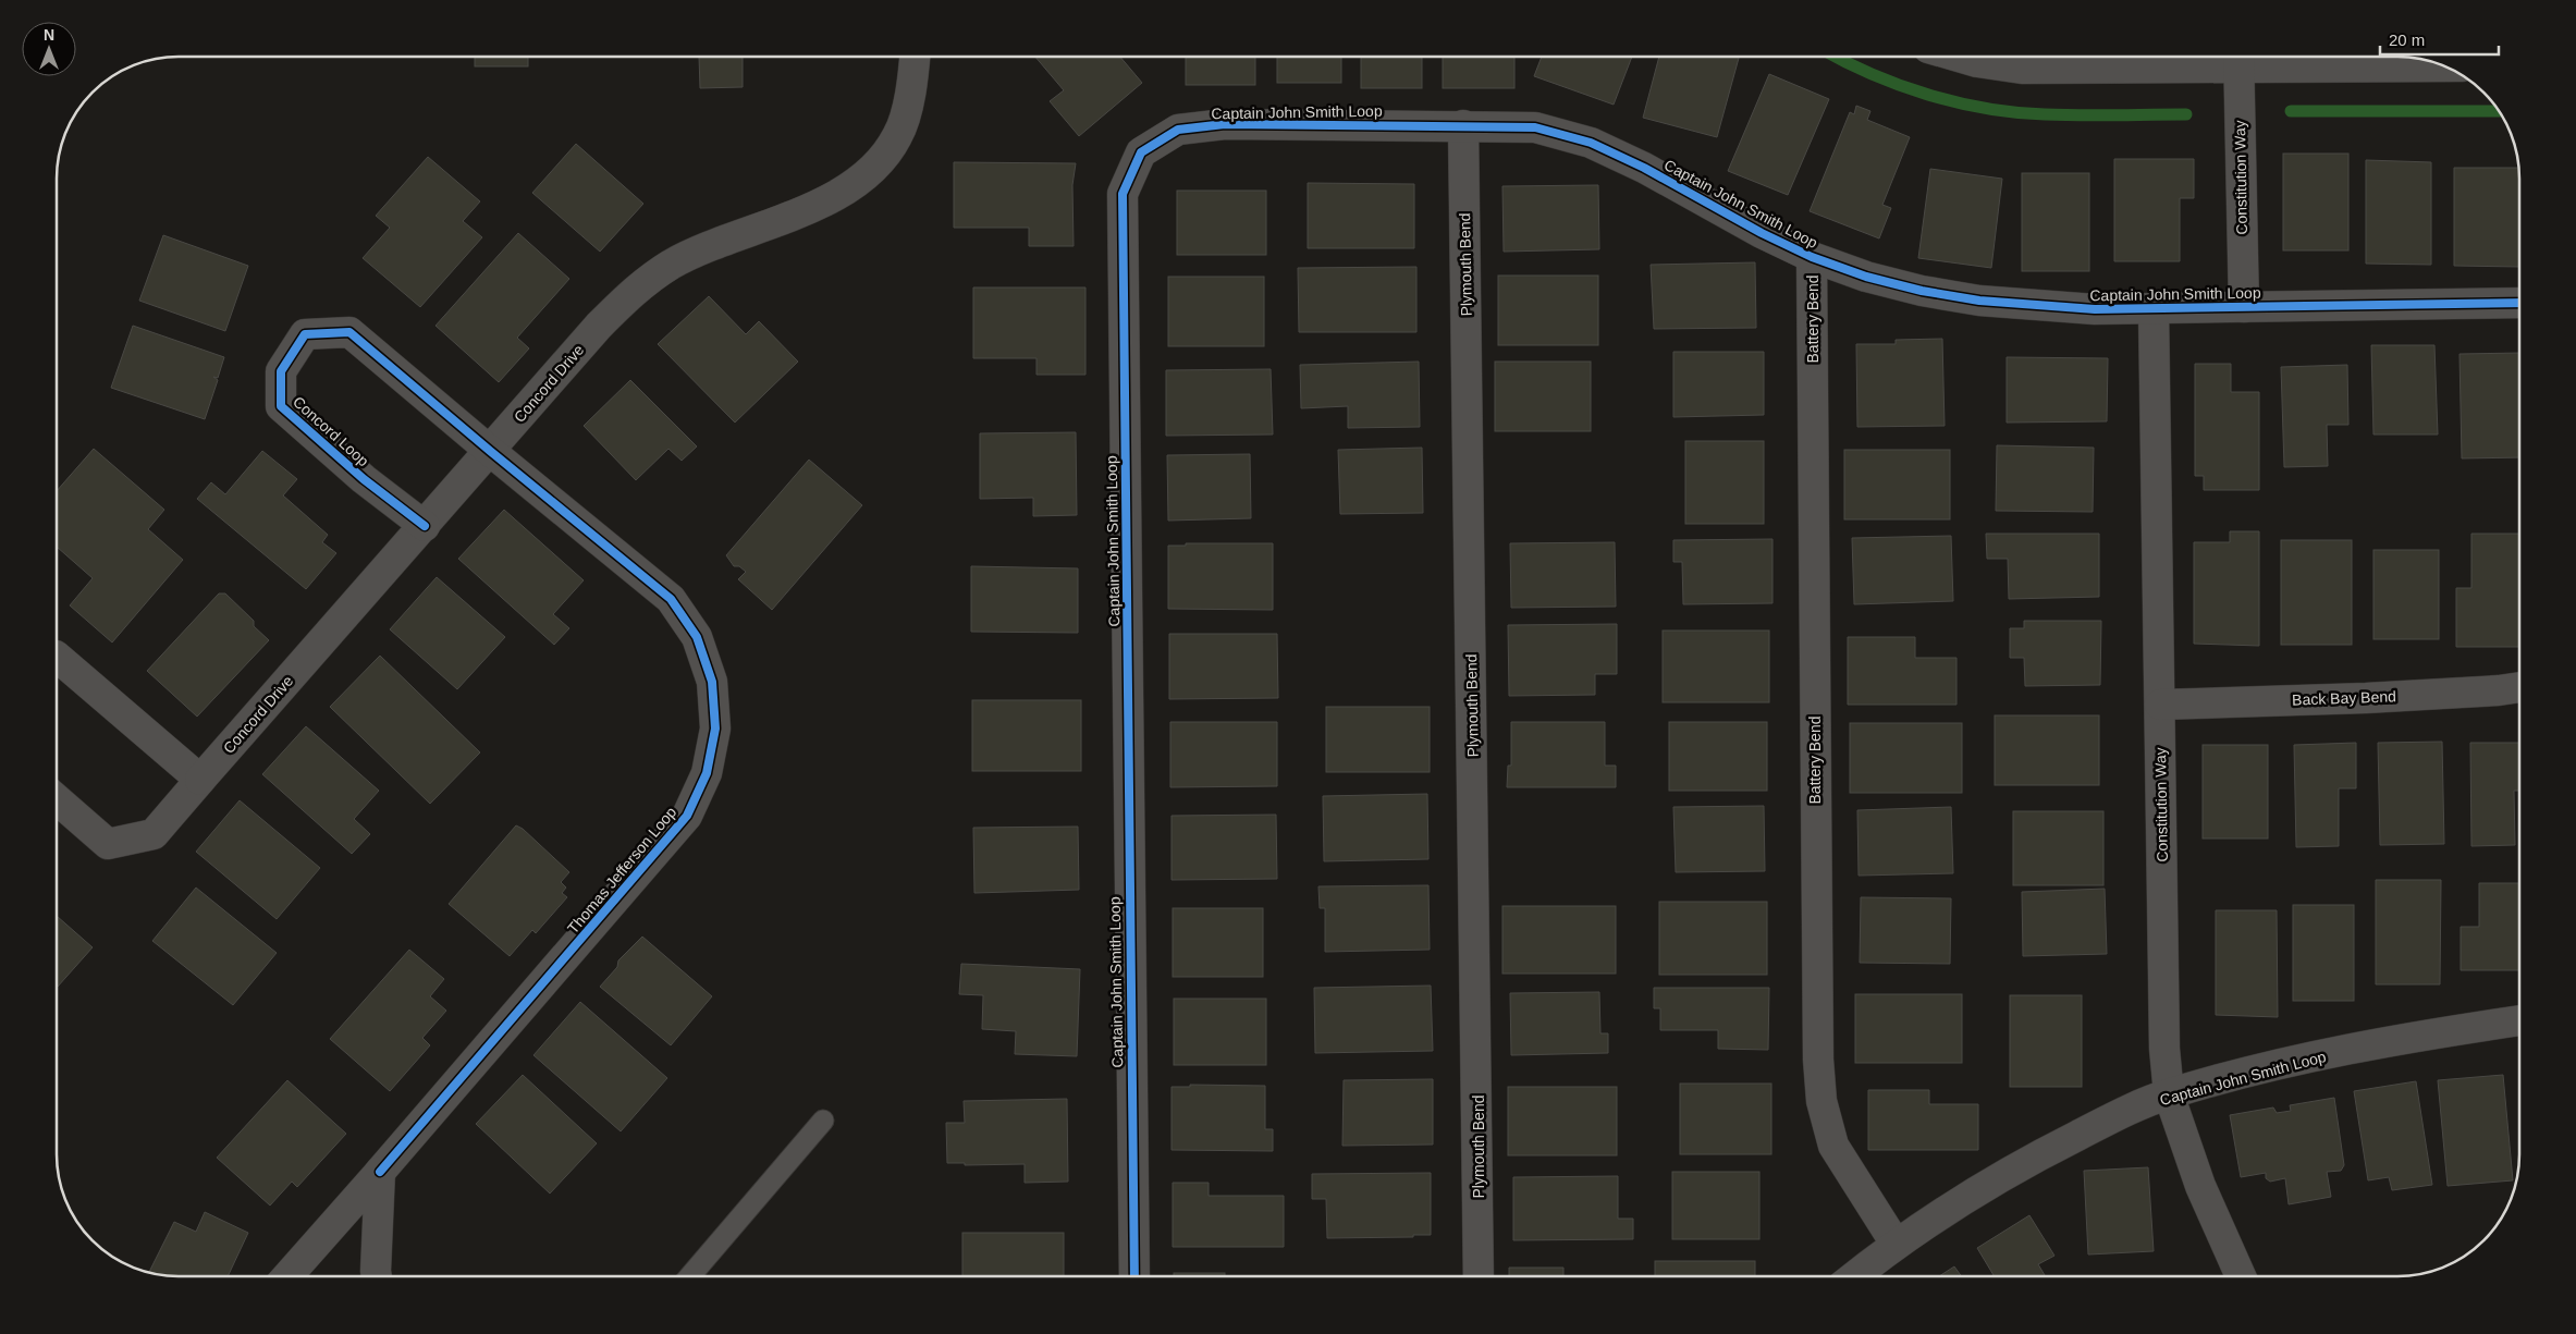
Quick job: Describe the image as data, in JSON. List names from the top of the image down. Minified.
{"streets":{"street":["Captain John Smith Loop","Constitution Way","Plymouth Bend","Battery Bend","Concord Drive","Concord Loop","Back Bay Bend","Thomas Jefferson Loop"]},"crossings":[["Captain John Smith Loop","Constitution Way"],["Captain John Smith Loop","Plymouth Bend"],["Captain John Smith Loop","Battery Bend"],["Constitution Way","Back Bay Bend"],["Concord Drive","Concord Loop"],["Concord Drive","Thomas Jefferson Loop"],["Concord Loop","Thomas Jefferson Loop"]],"scale_bar":"20 m","north":"top"}
